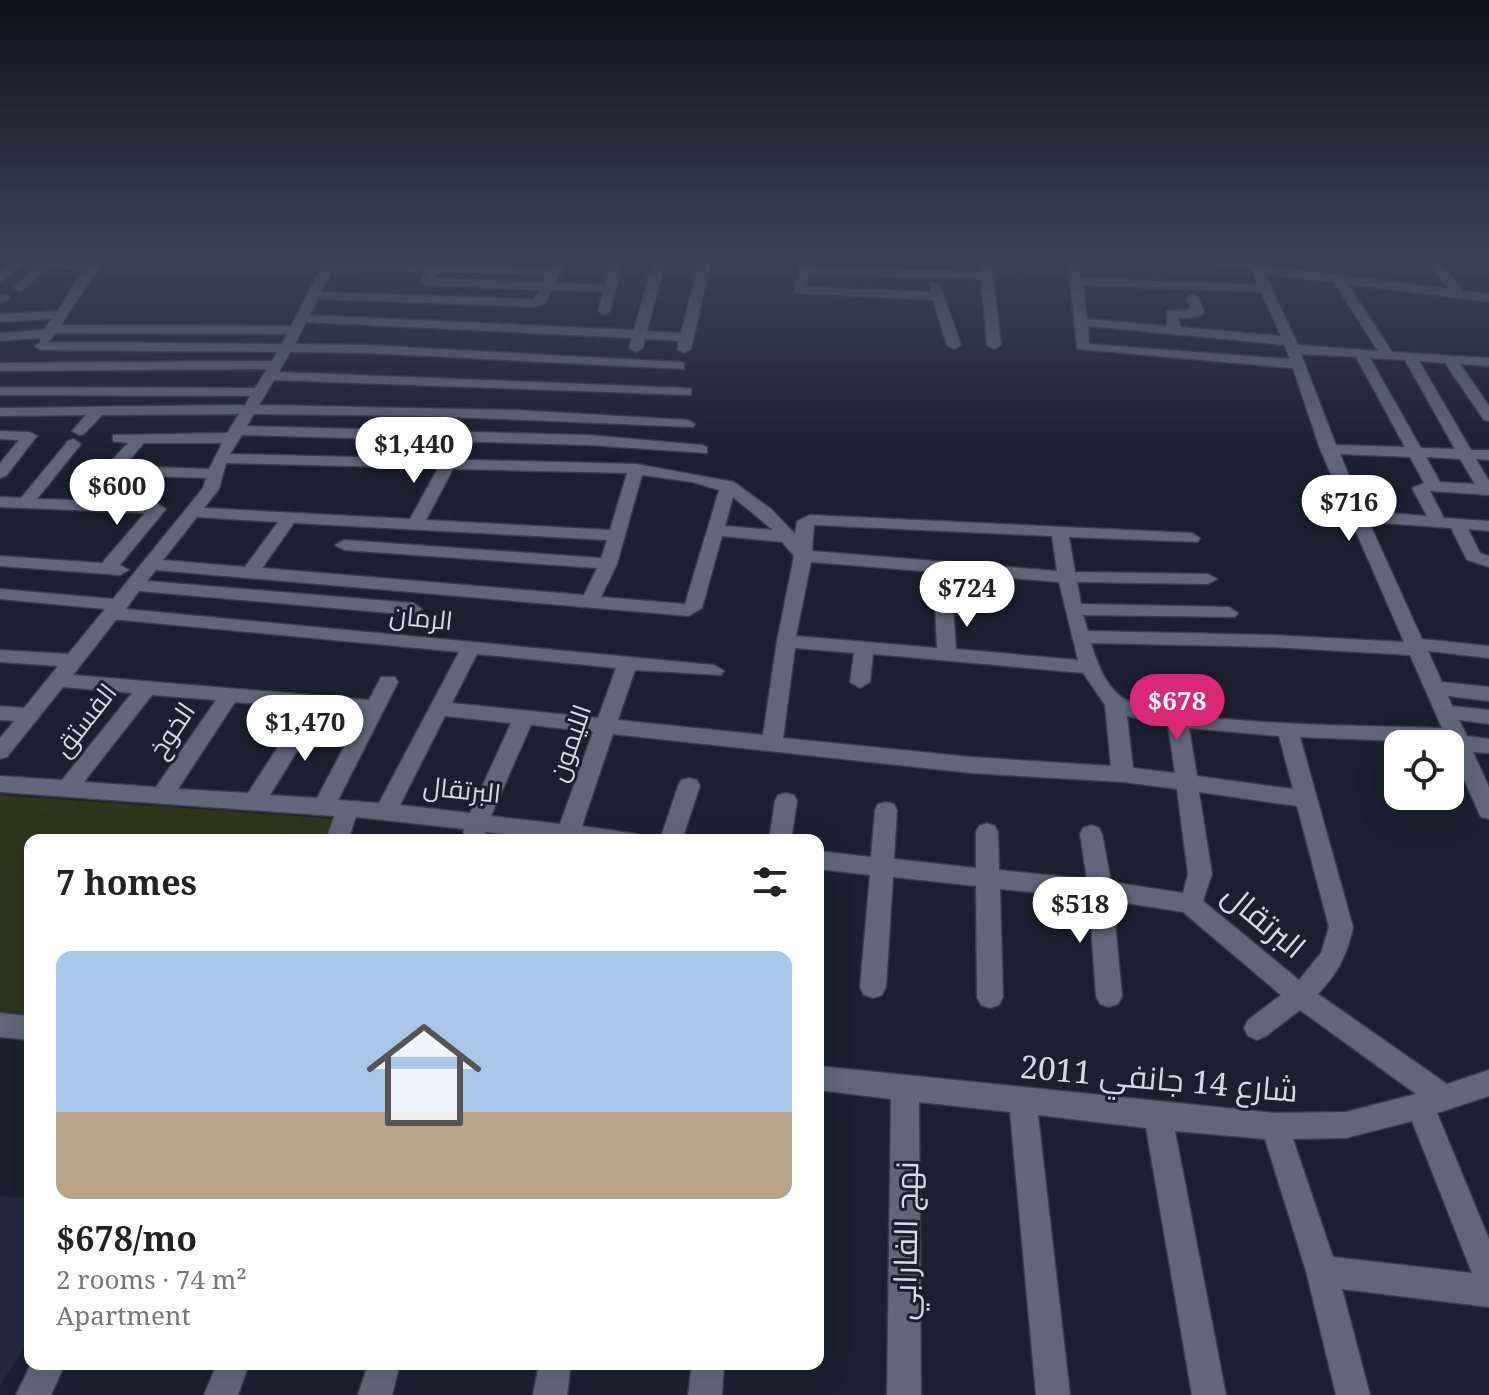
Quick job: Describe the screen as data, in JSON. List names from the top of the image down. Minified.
{"streets":{"street":["الرمان","الفستق","الخوخ","الليمون","البرتقال","شارع 14 جانفي 2011","نهج الفارابي"]},"crossings":[["الرمان","الليمون"],["الفستق","البرتقال"],["الخوخ","البرتقال"],["البرتقال","شارع 14 جانفي 2011"],["شارع 14 جانفي 2011","نهج الفارابي"]],"page":{"price":["$1,440","$600","$716","$724","$678","$1,470","$518"],"heading":"7 homes","list":[{"name":"$678/mo","note":"2 rooms · 74 m² · Apartment"}]}}
